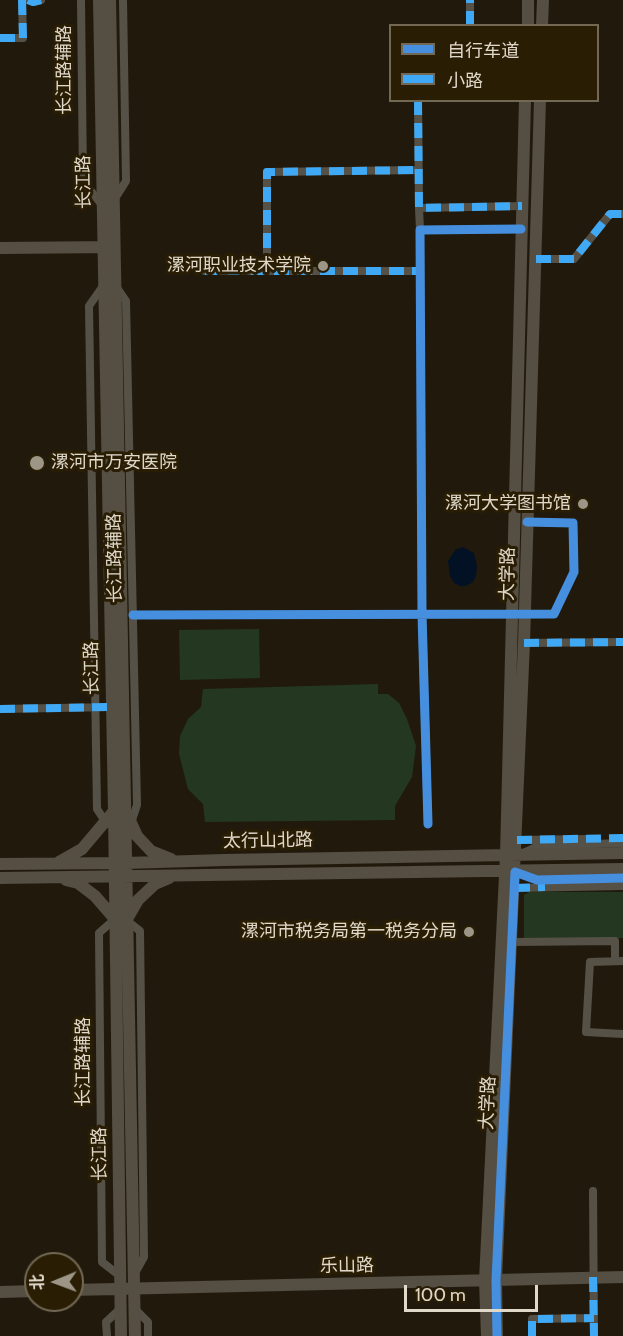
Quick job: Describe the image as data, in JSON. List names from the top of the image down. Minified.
{"streets":{"main road":["长江路","大学路","太行山北路","乐山路"],"street":["长江路辅路"]},"crossings":[["长江路辅路","长江路"],["长江路","太行山北路"],["长江路","乐山路"],["大学路","太行山北路"],["大学路","乐山路"]],"places":["漯河职业技术学院","漯河市万安医院","漯河大学图书馆","漯河市税务局第一税务分局"],"legend":["自行车道","小路"],"scale_bar":"100 m","north":"left"}
